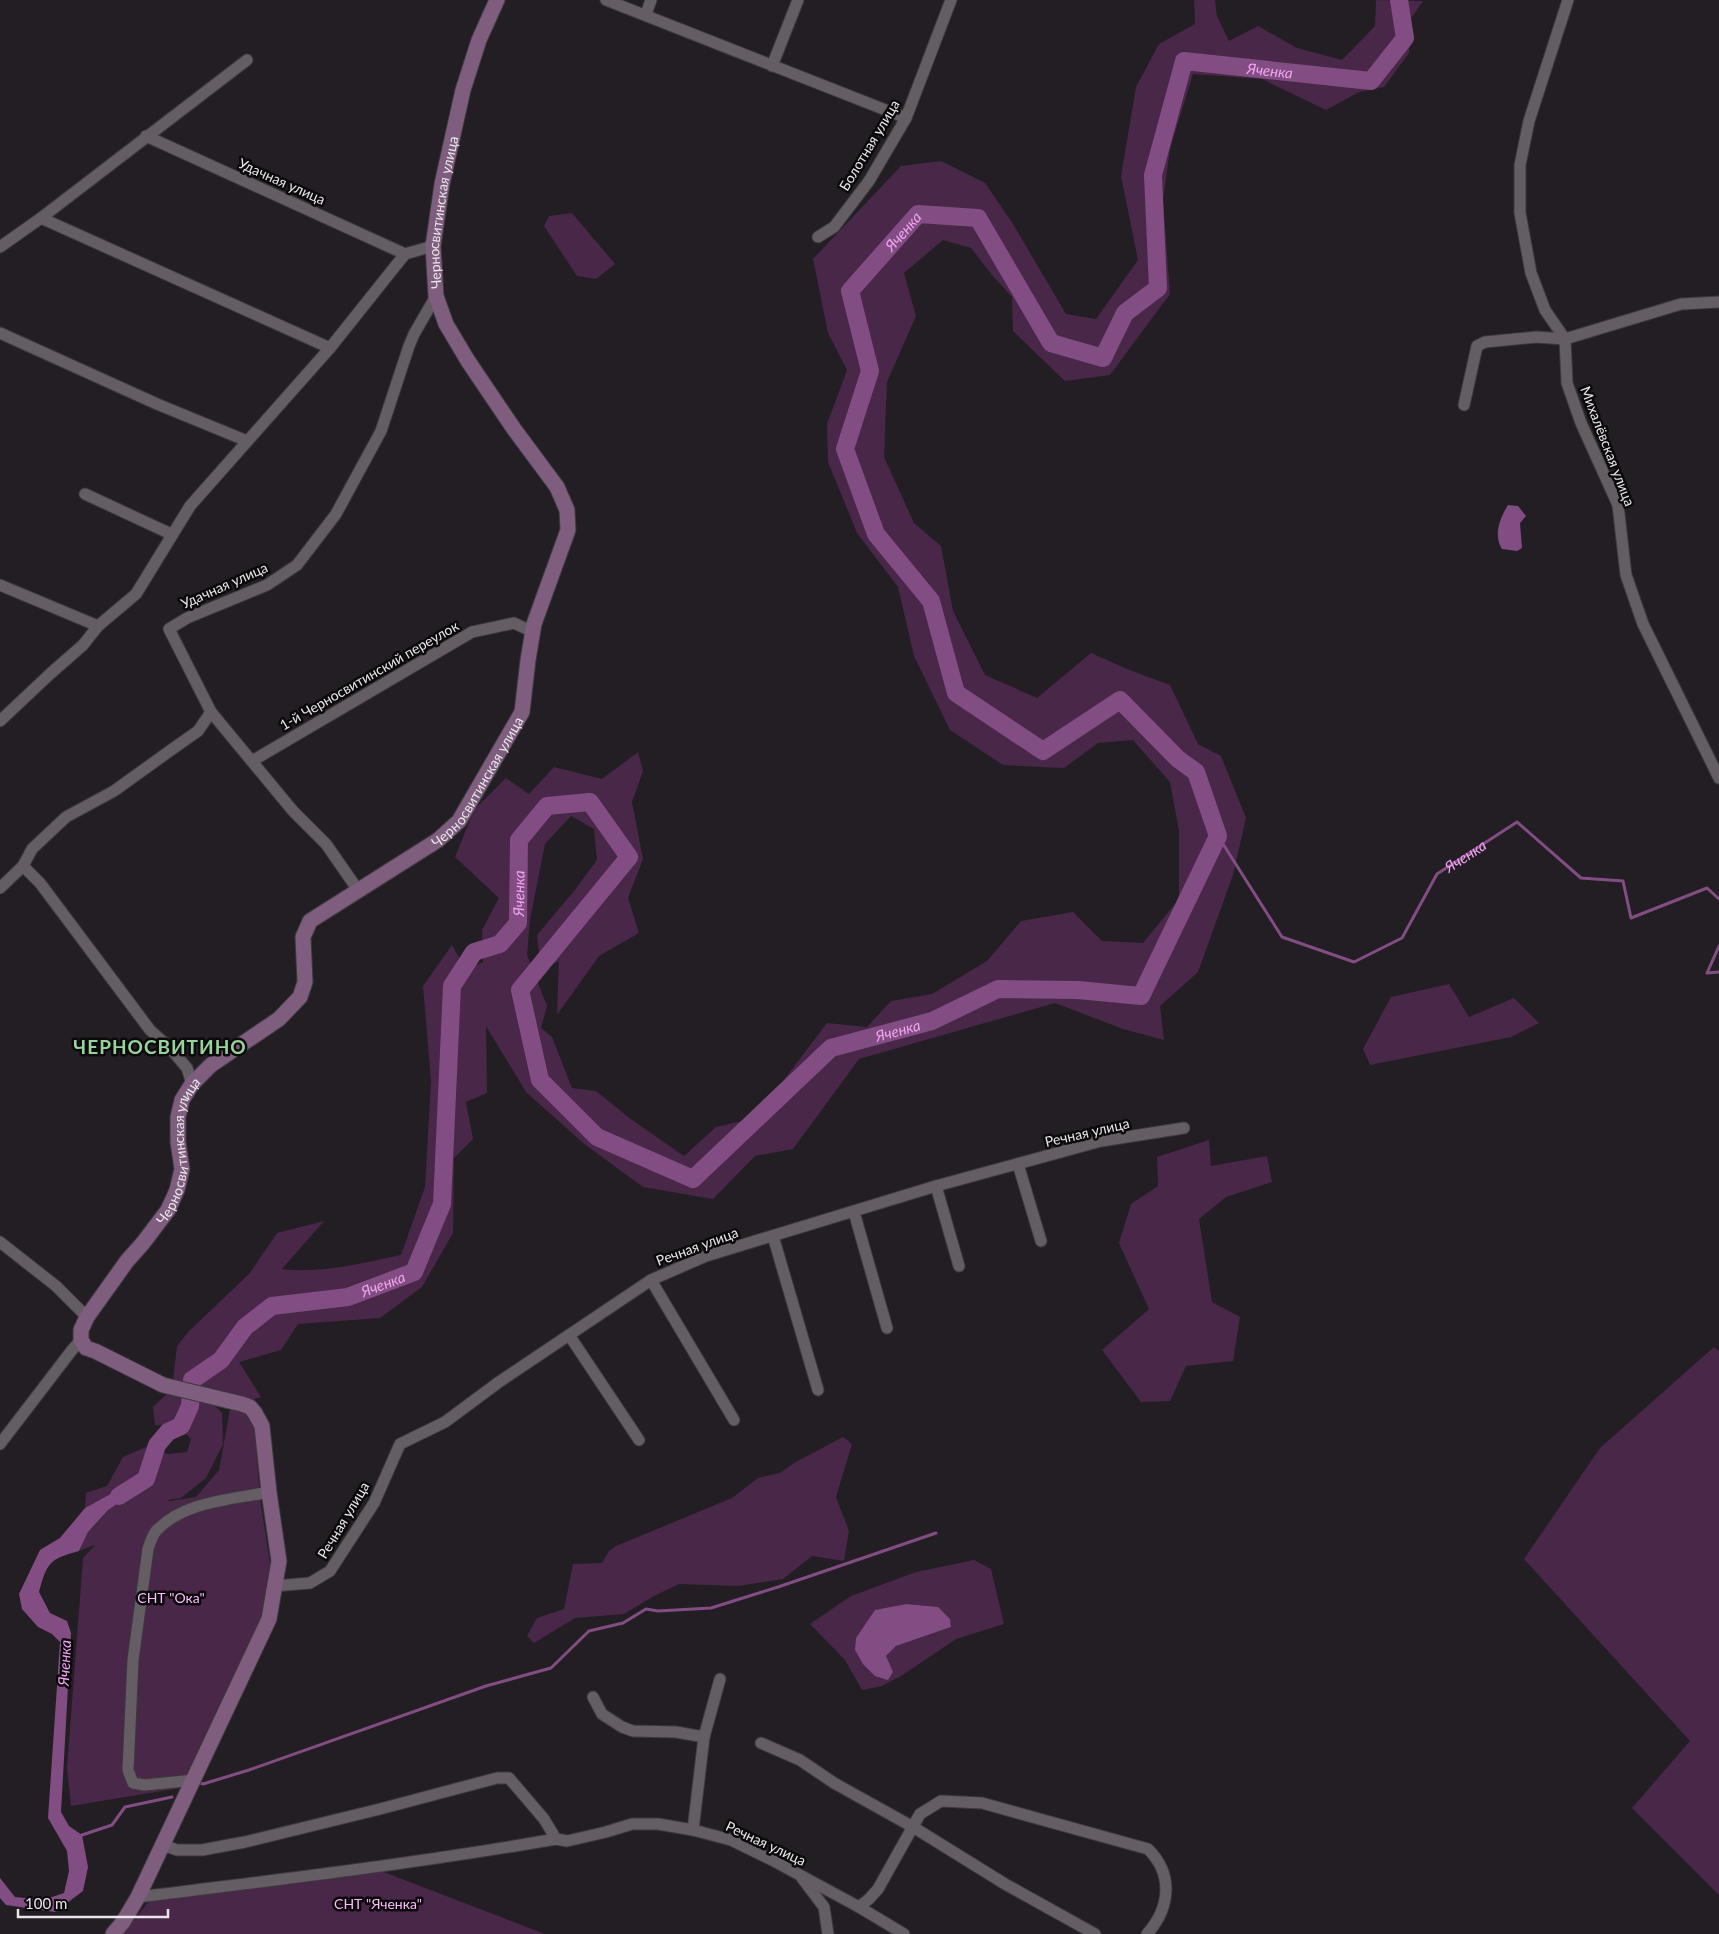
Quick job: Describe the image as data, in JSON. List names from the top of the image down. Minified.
{"streets":{"street":["Болотная улица","Удачная улица","Черносвитинская улица","Михалёвская улица","1-й Черносвитинский переулок","Речная улица"]},"crossings":[["Удачная улица","Черносвитинская улица"],["Черносвитинская улица","1-й Черносвитинский переулок"]],"districts":["ЧЕРНОСВИТИНО"],"water":["Яченка"],"parks":["СНТ \"Ока\"","СНТ \"Яченка\""],"scale_bar":"100 m"}
